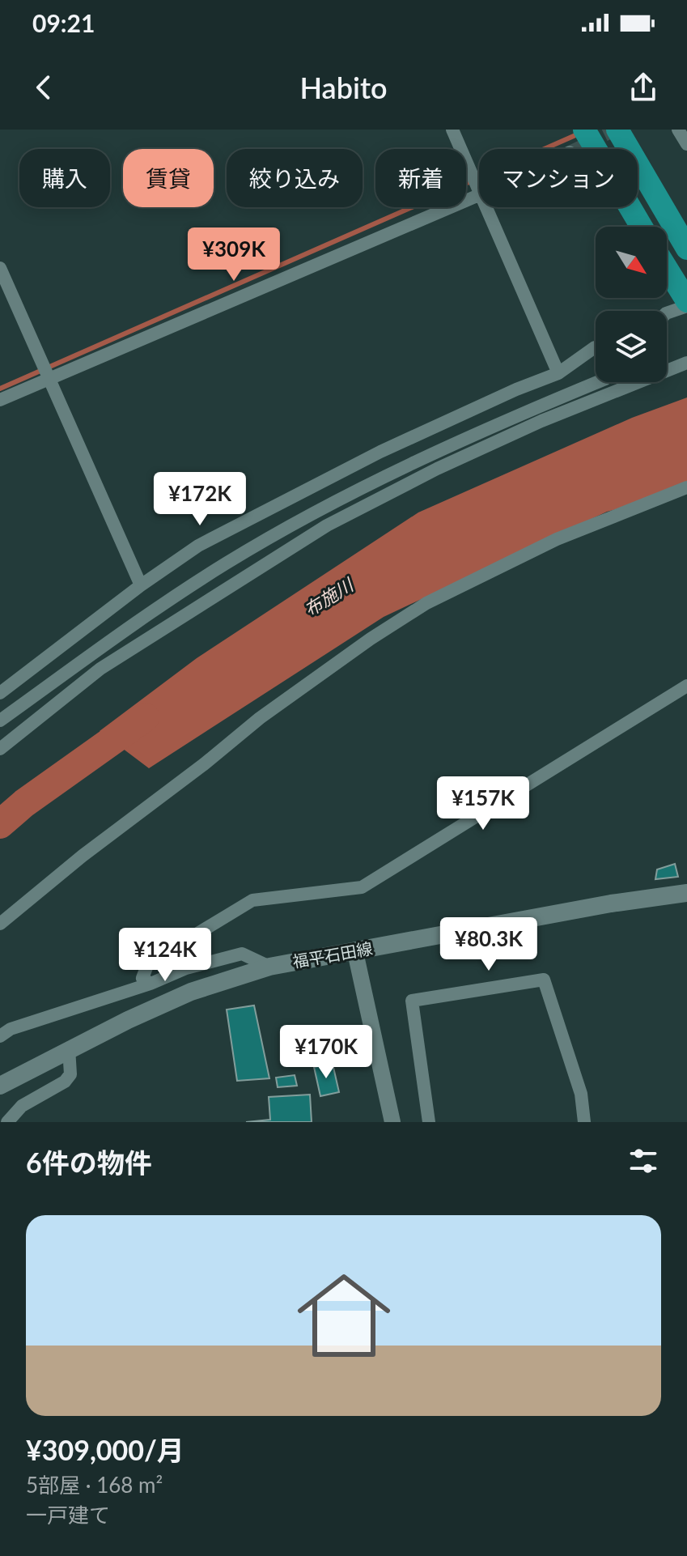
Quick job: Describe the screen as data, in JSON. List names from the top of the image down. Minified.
{"streets":{"main road":["福平石田線"]},"water":["布施川"],"north":"bottom right","page":{"status":"09:21","header":"Habito","chip":["購入","賃貸","絞り込み","新着","マンション"],"price":["¥309K","¥172K","¥157K","¥80.3K","¥124K","¥170K"],"heading":"6件の物件","list":[{"name":"¥309,000/月","note":"5部屋 · 168 m² · 一戸建て"}]}}
